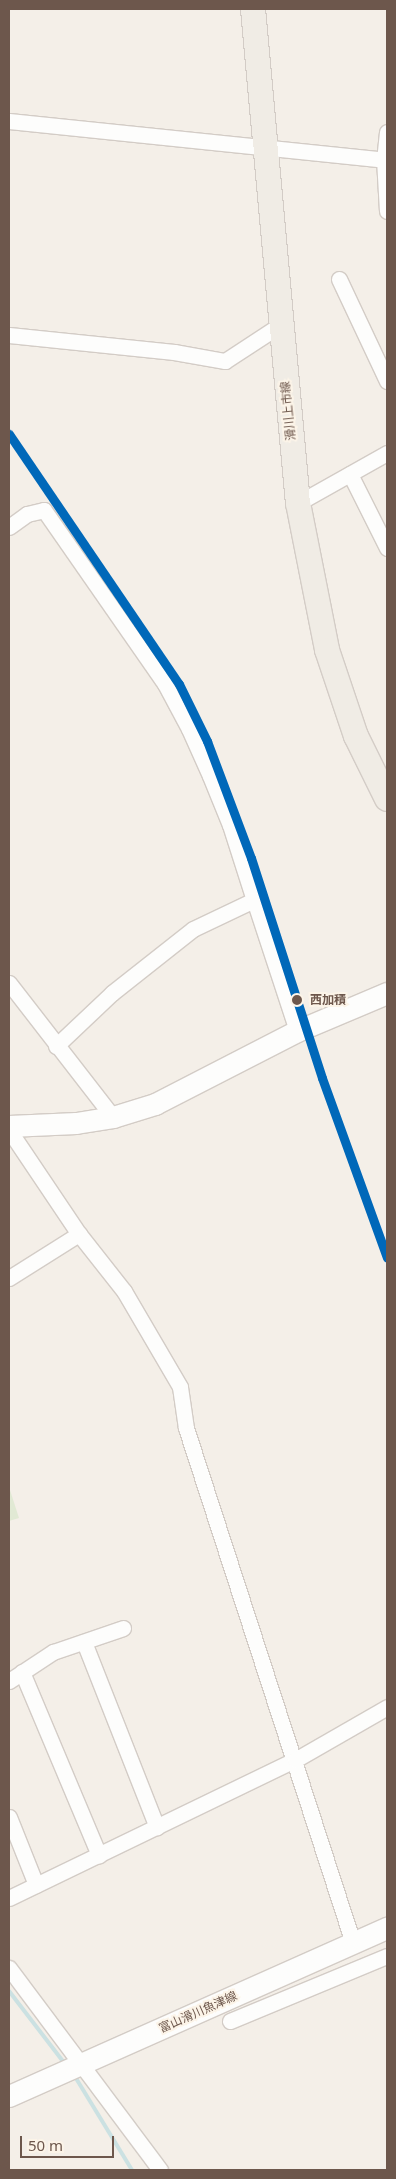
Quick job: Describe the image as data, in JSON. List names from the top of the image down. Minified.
{"streets":{"main road":["滑川上市線","富山滑川魚津線"]},"places":["西加積"],"scale_bar":"50 m"}
